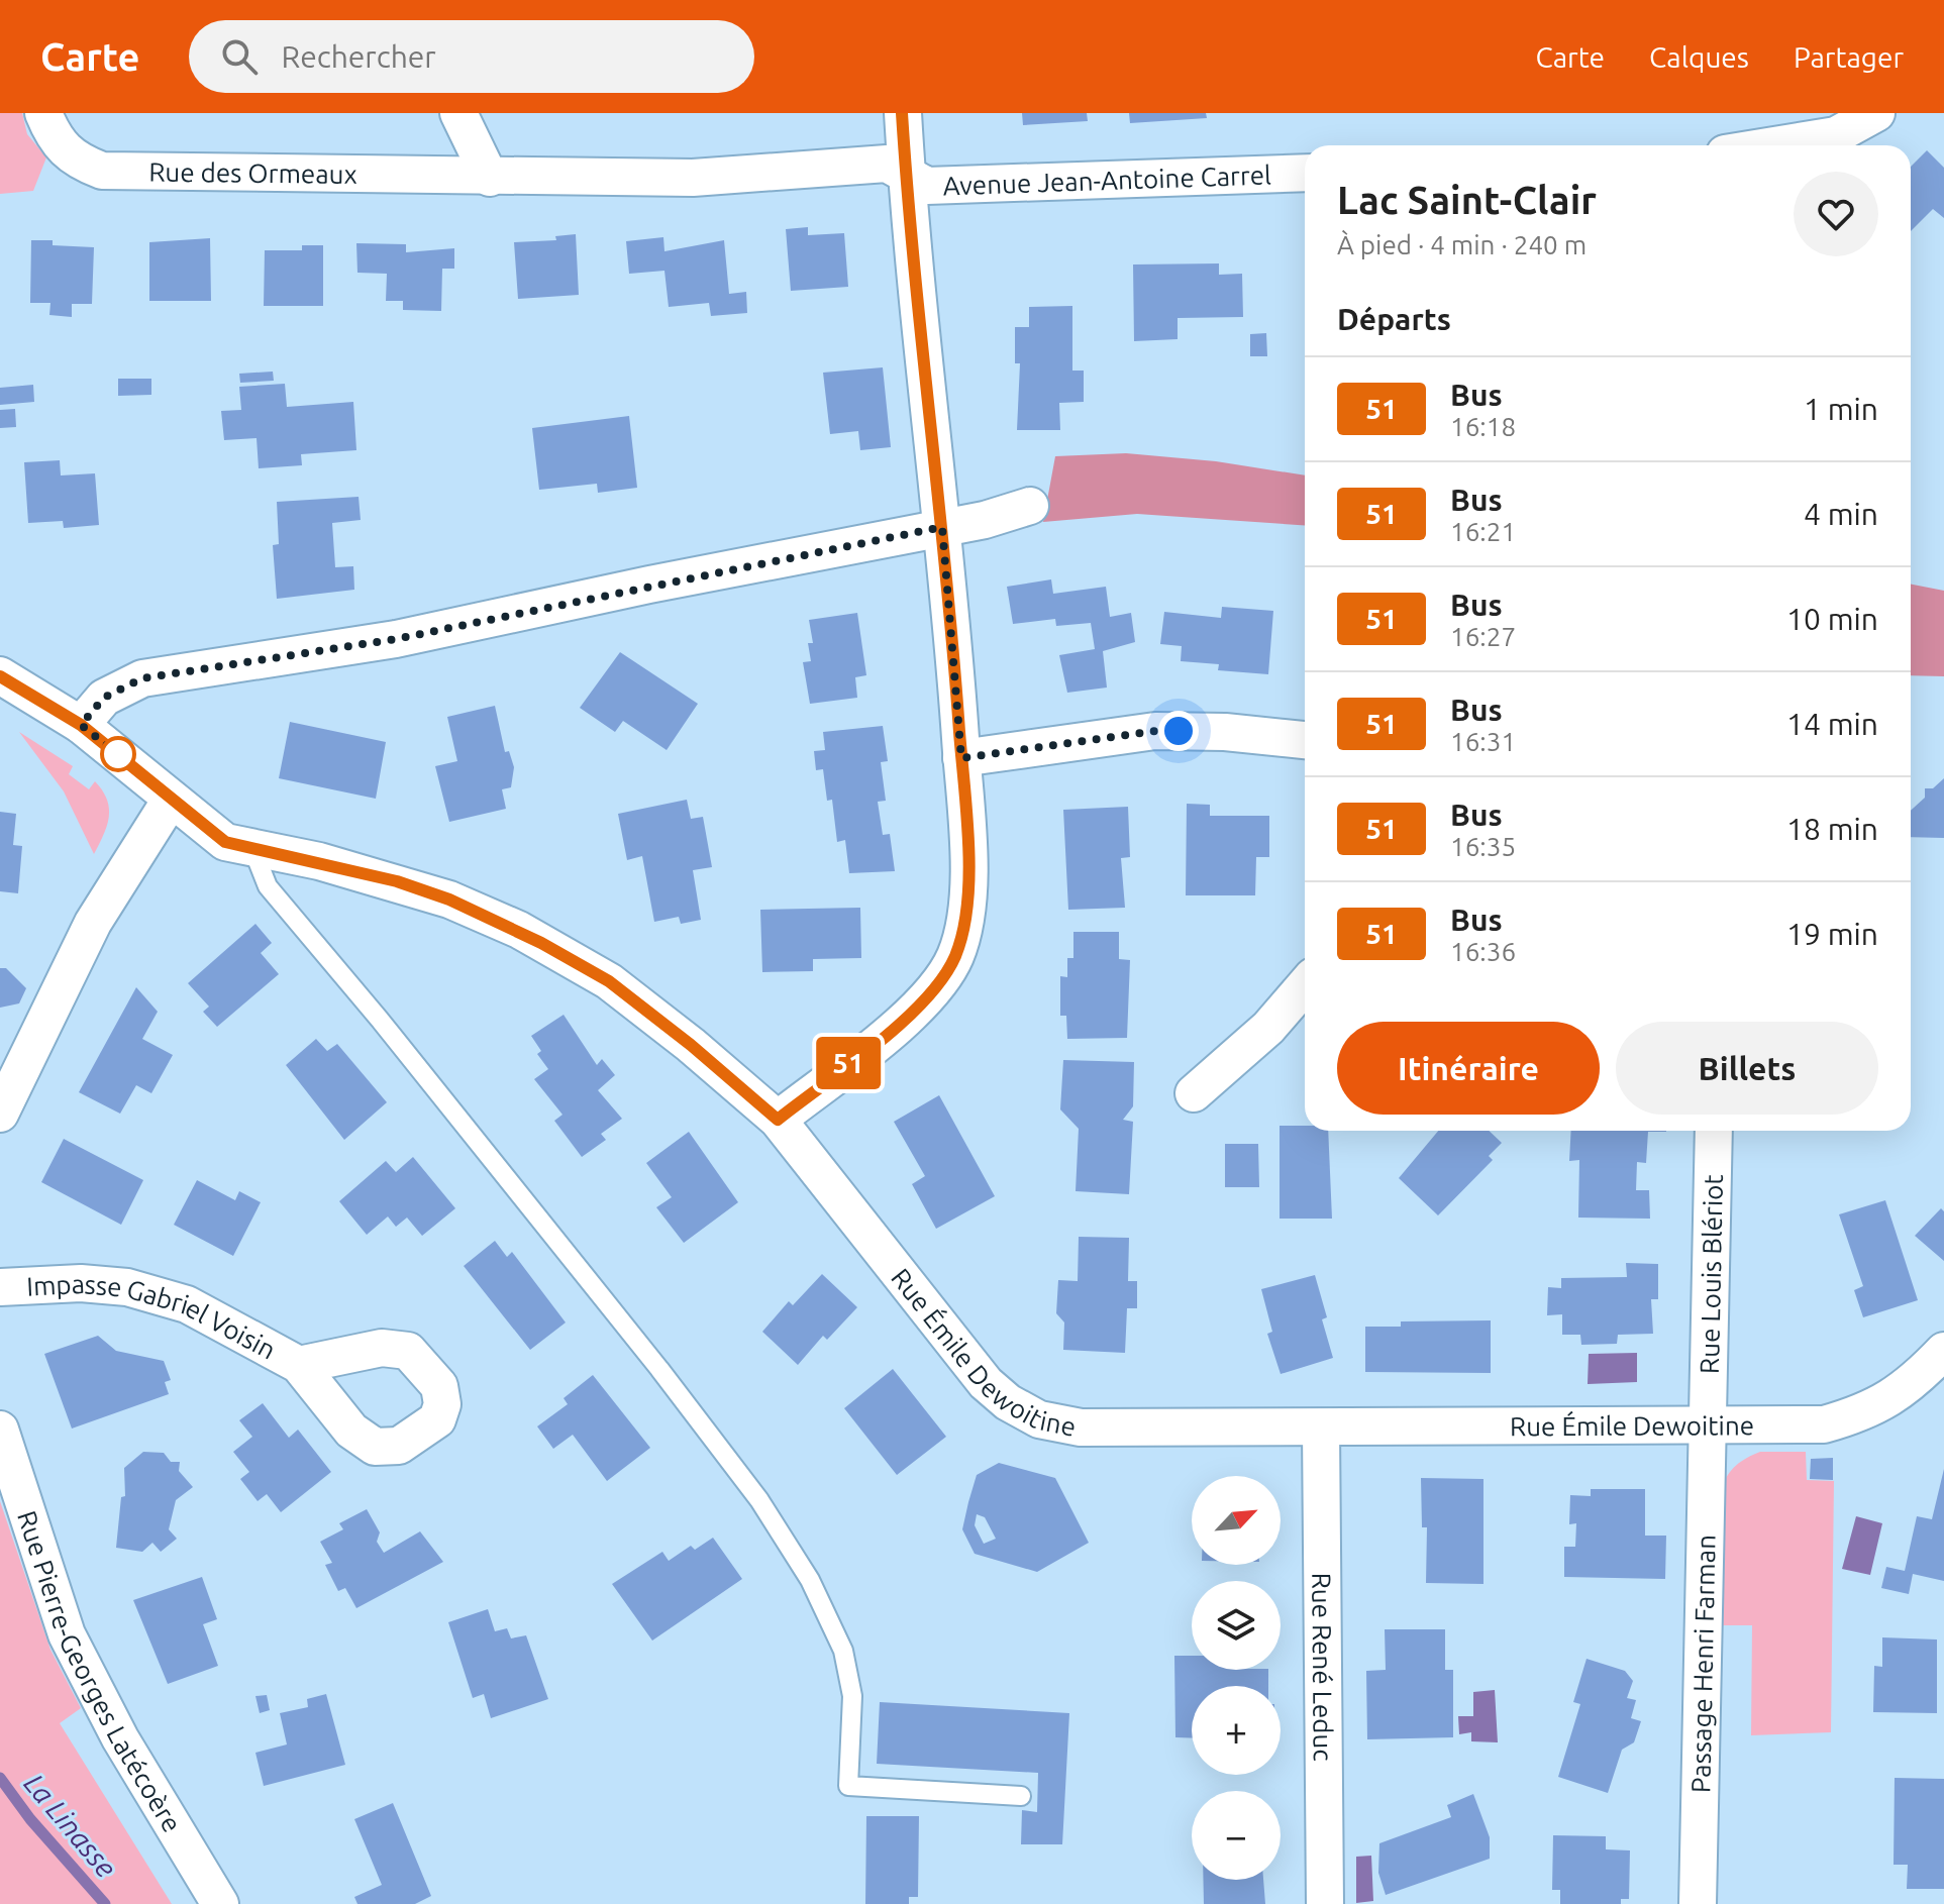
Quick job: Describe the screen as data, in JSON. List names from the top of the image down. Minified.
{"streets":{"street":["Rue des Ormeaux","Avenue Jean-Antoine Carrel","Rue Louis Blériot","Impasse Gabriel Voisin","Rue Émile Dewoitine","Passage Henri Farman","Rue René Leduc","Rue Pierre-Georges Latécoère"]},"crossings":[["Rue des Ormeaux","Avenue Jean-Antoine Carrel"],["Rue Louis Blériot","Rue Émile Dewoitine"],["Rue Louis Blériot","Passage Henri Farman"],["Rue Émile Dewoitine","Passage Henri Farman"],["Rue Émile Dewoitine","Rue René Leduc"]],"water":["La Linasse"],"lines":["bus line 51"],"north":"top right","page":{"header":"Carte","search":"Rechercher","nav":["Carte","Calques","Partager"],"on_map":"51","heading":[["Lac Saint-Clair","À pied · 4 min · 240 m"],"Départs"],"list":[{"mark":"51","name":"Bus","note":"16:18","value":"1 min"},{"mark":"51","name":"Bus","note":"16:21","value":"4 min"},{"mark":"51","name":"Bus","note":"16:27","value":"10 min"},{"mark":"51","name":"Bus","note":"16:31","value":"14 min"},{"mark":"51","name":"Bus","note":"16:35","value":"18 min"},{"mark":"51","name":"Bus","note":"16:36","value":"19 min"}],"buttons":["Itinéraire","Billets"],"map_buttons":["+","−"]}}
